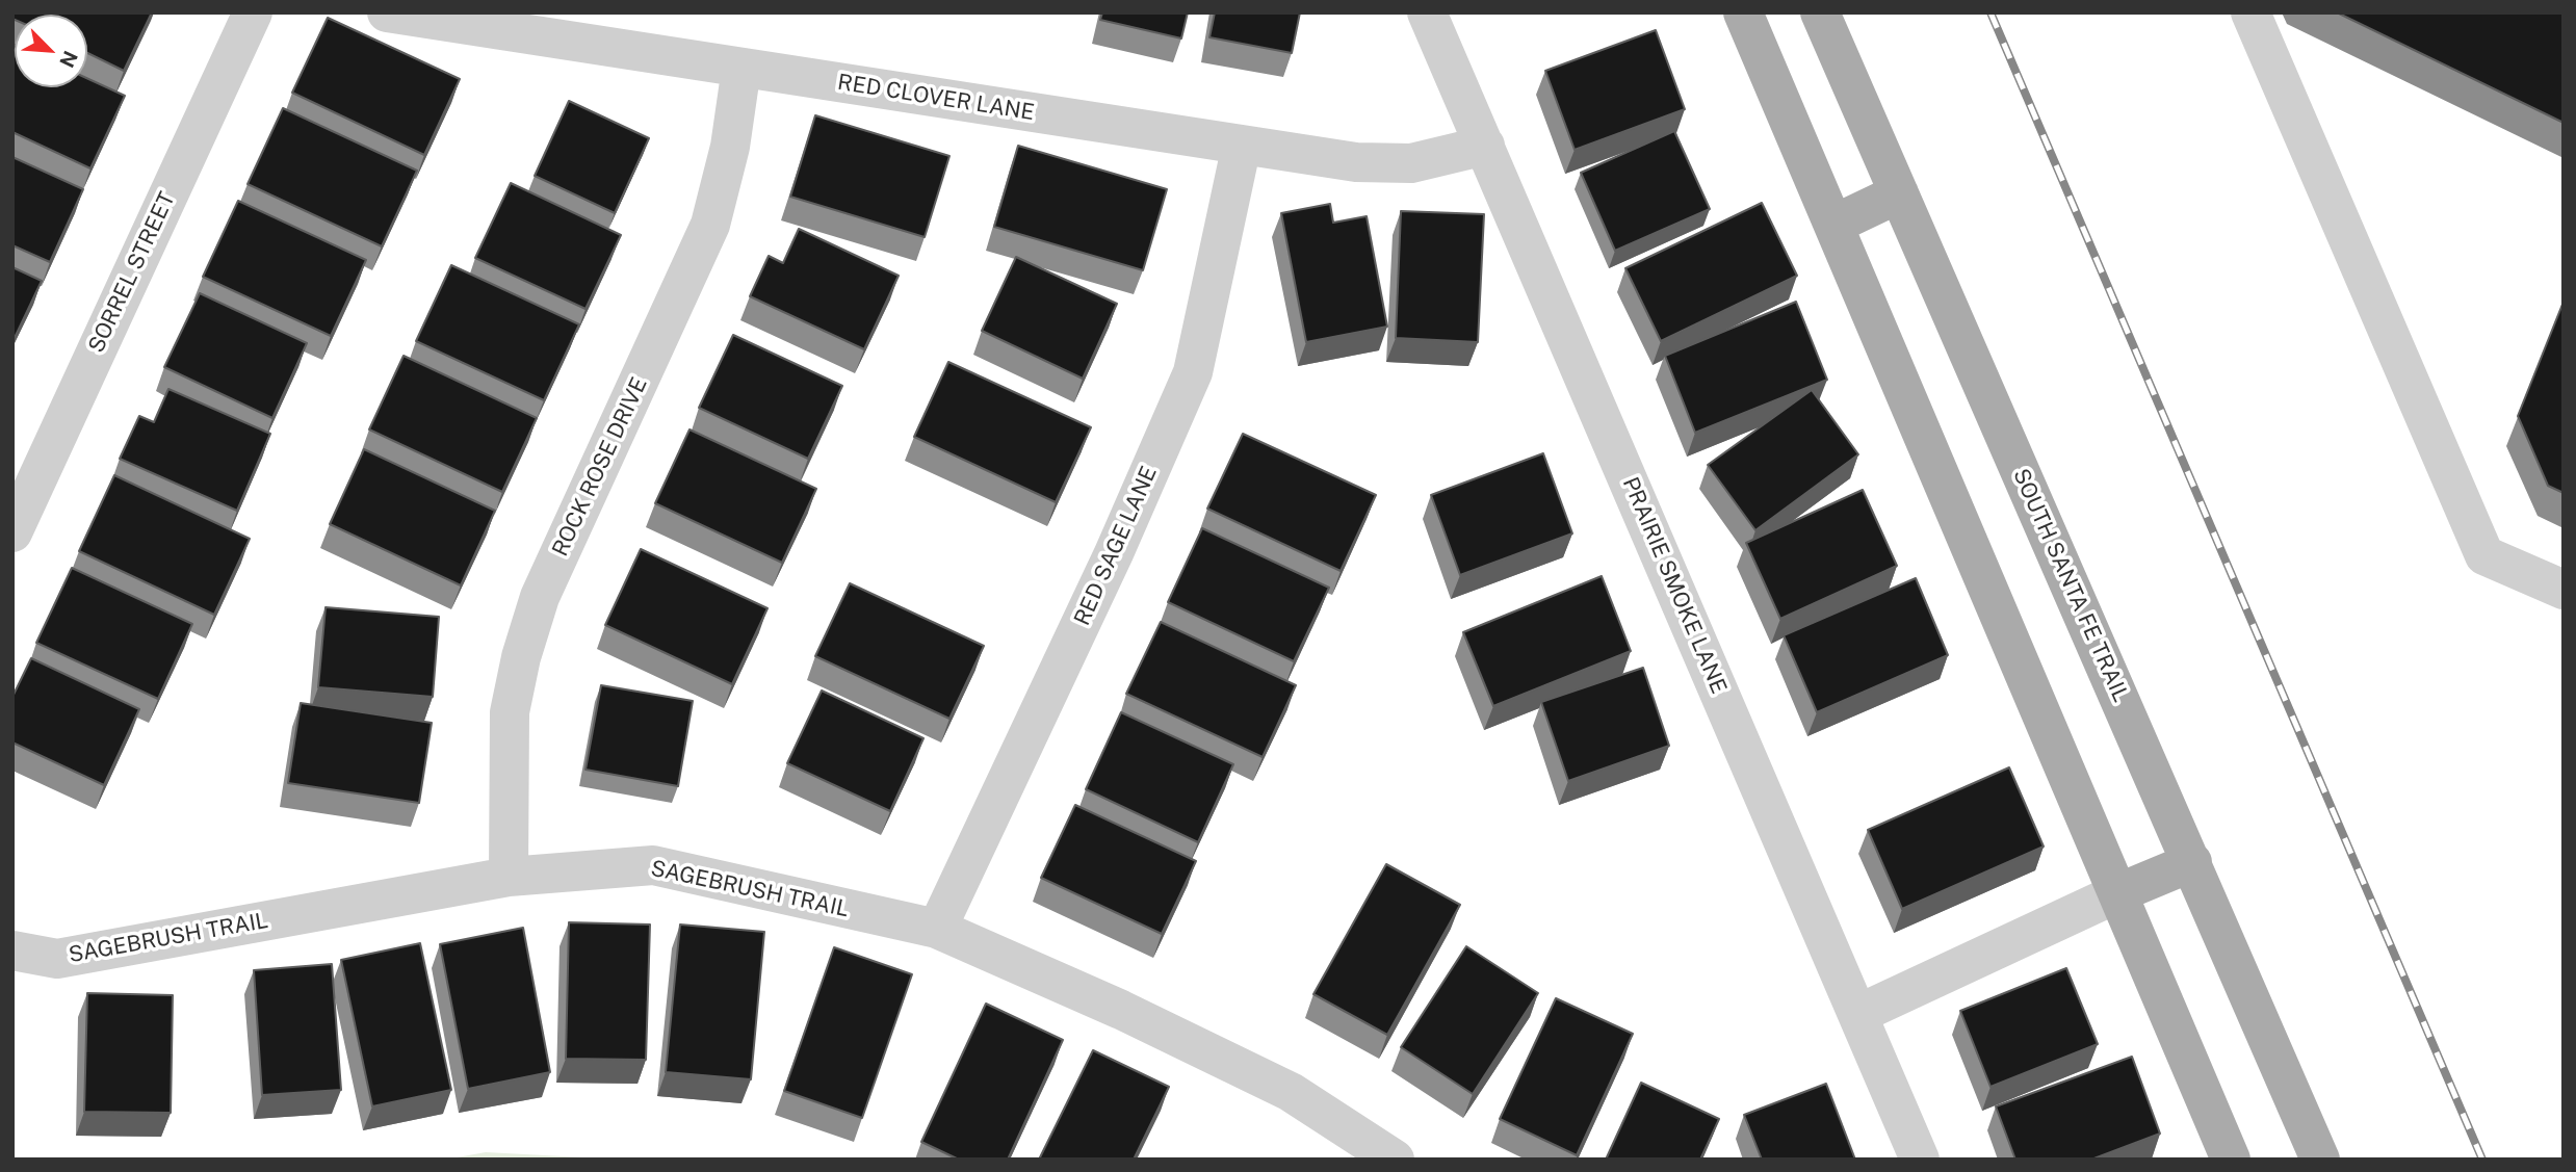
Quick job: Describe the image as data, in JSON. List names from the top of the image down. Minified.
{"streets":{"main road":["SOUTH SANTA FE TRAIL"],"street":["RED CLOVER LANE","SORREL STREET","ROCK ROSE DRIVE","RED SAGE LANE","PRAIRIE SMOKE LANE","SAGEBRUSH TRAIL"]},"crossings":[["RED CLOVER LANE","ROCK ROSE DRIVE"],["RED CLOVER LANE","RED SAGE LANE"],["RED CLOVER LANE","PRAIRIE SMOKE LANE"],["ROCK ROSE DRIVE","SAGEBRUSH TRAIL"],["RED SAGE LANE","SAGEBRUSH TRAIL"]],"north":"bottom right"}
